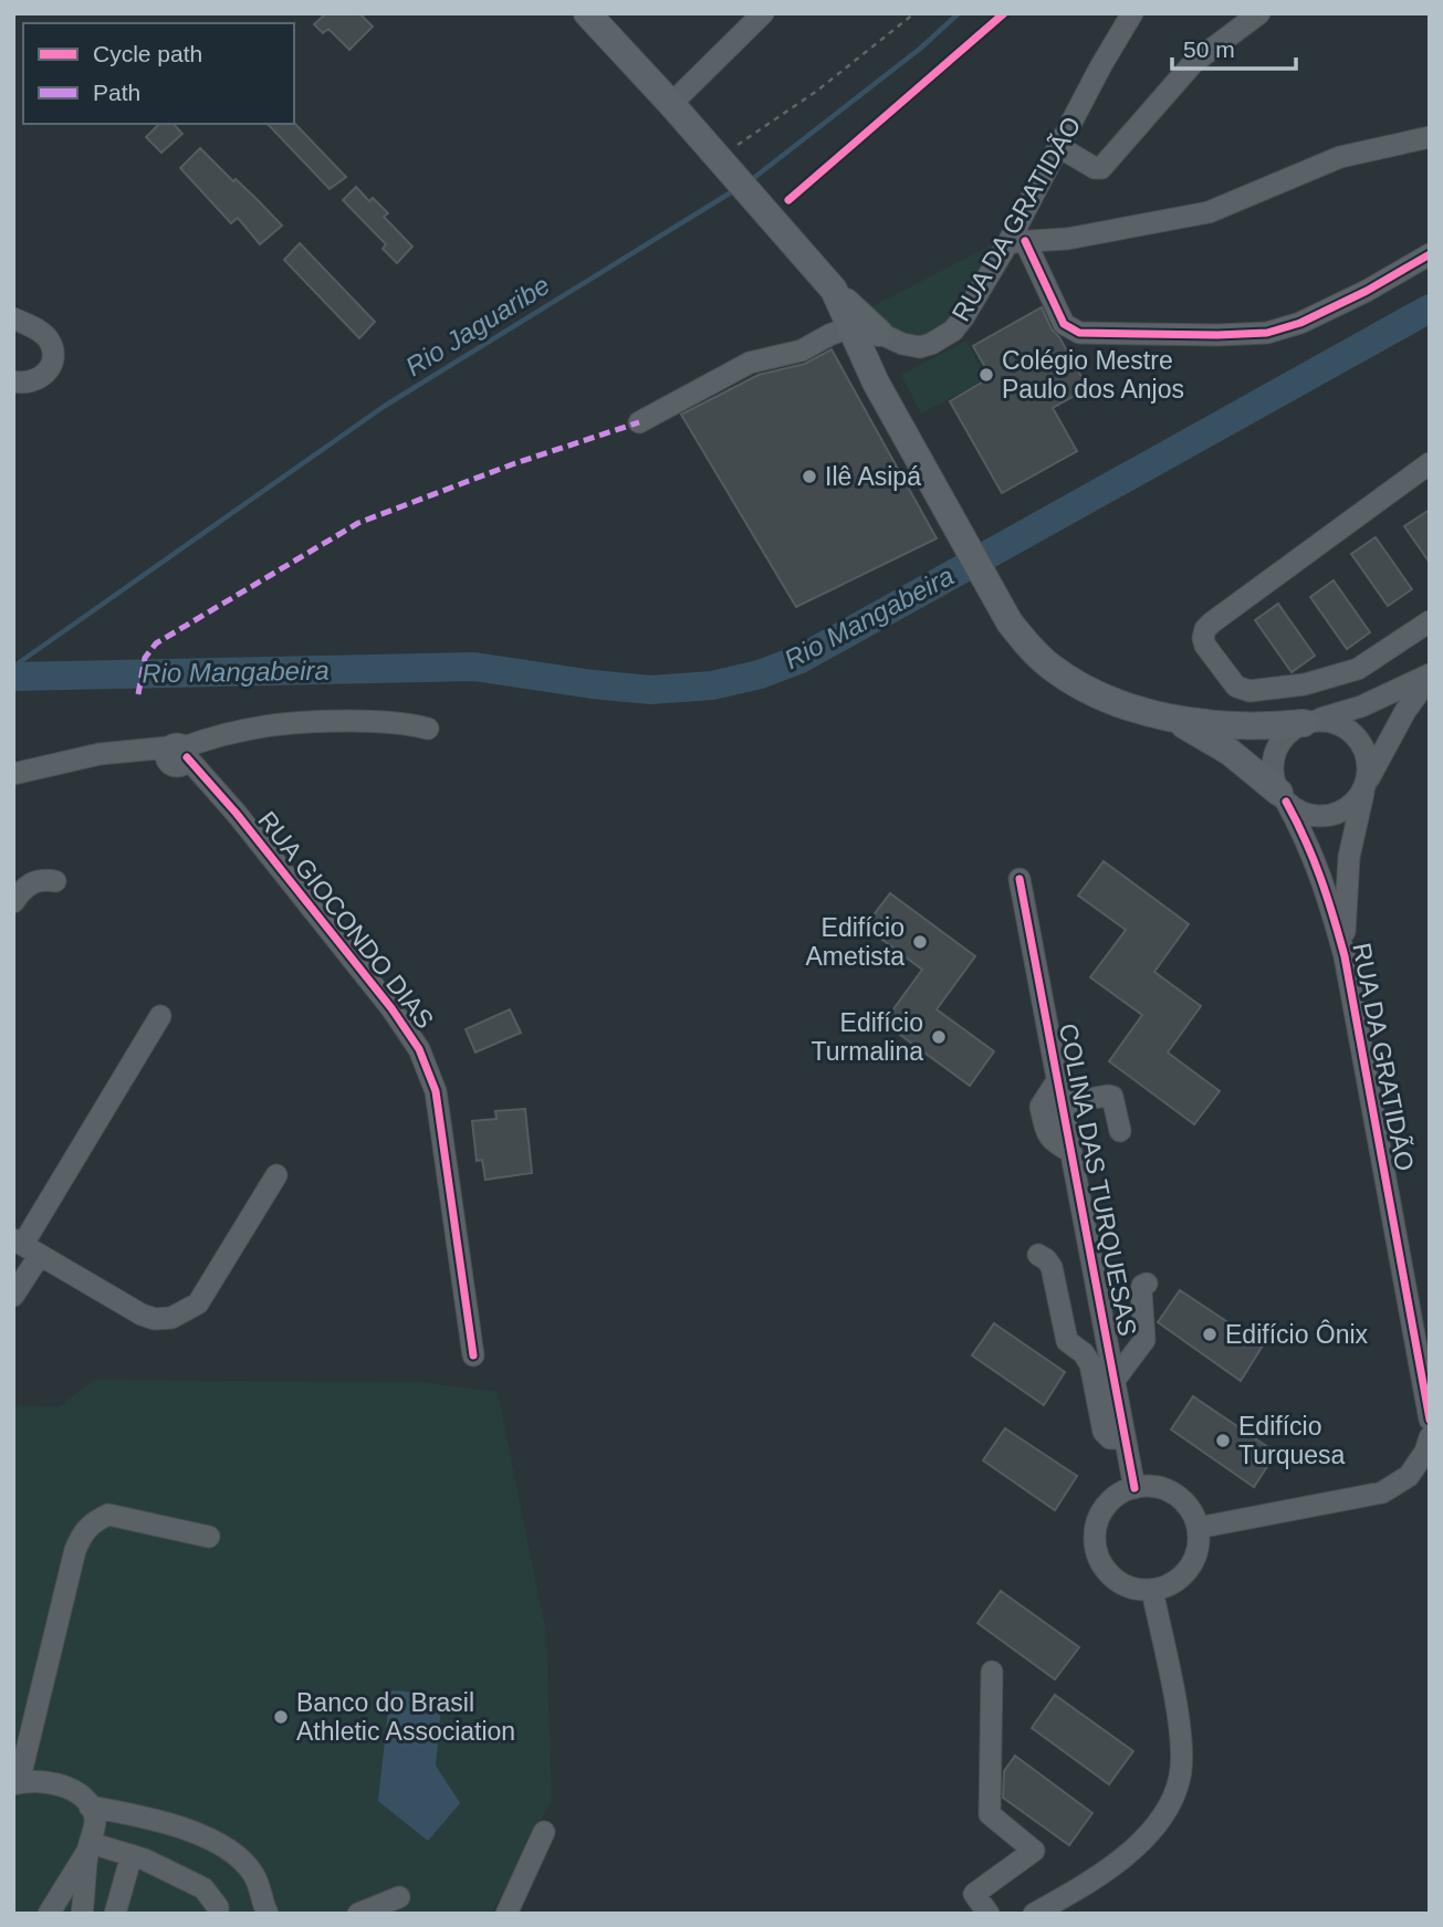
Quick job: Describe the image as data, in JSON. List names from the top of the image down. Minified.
{"streets":{"main road":["RUA DA GRATIDÃO"],"street":["RUA GIOCONDO DIAS","COLINA DAS TURQUESAS"]},"water":["Rio Jaguaribe","Rio Mangabeira"],"places":["Colégio Mestre Paulo dos Anjos","Ilê Asipá","Edifício Ametista","Edifício Turmalina","Edifício Ônix","Edifício Turquesa","Banco do Brasil Athletic Association"],"legend":["Cycle path","Path"],"scale_bar":"50 m"}
